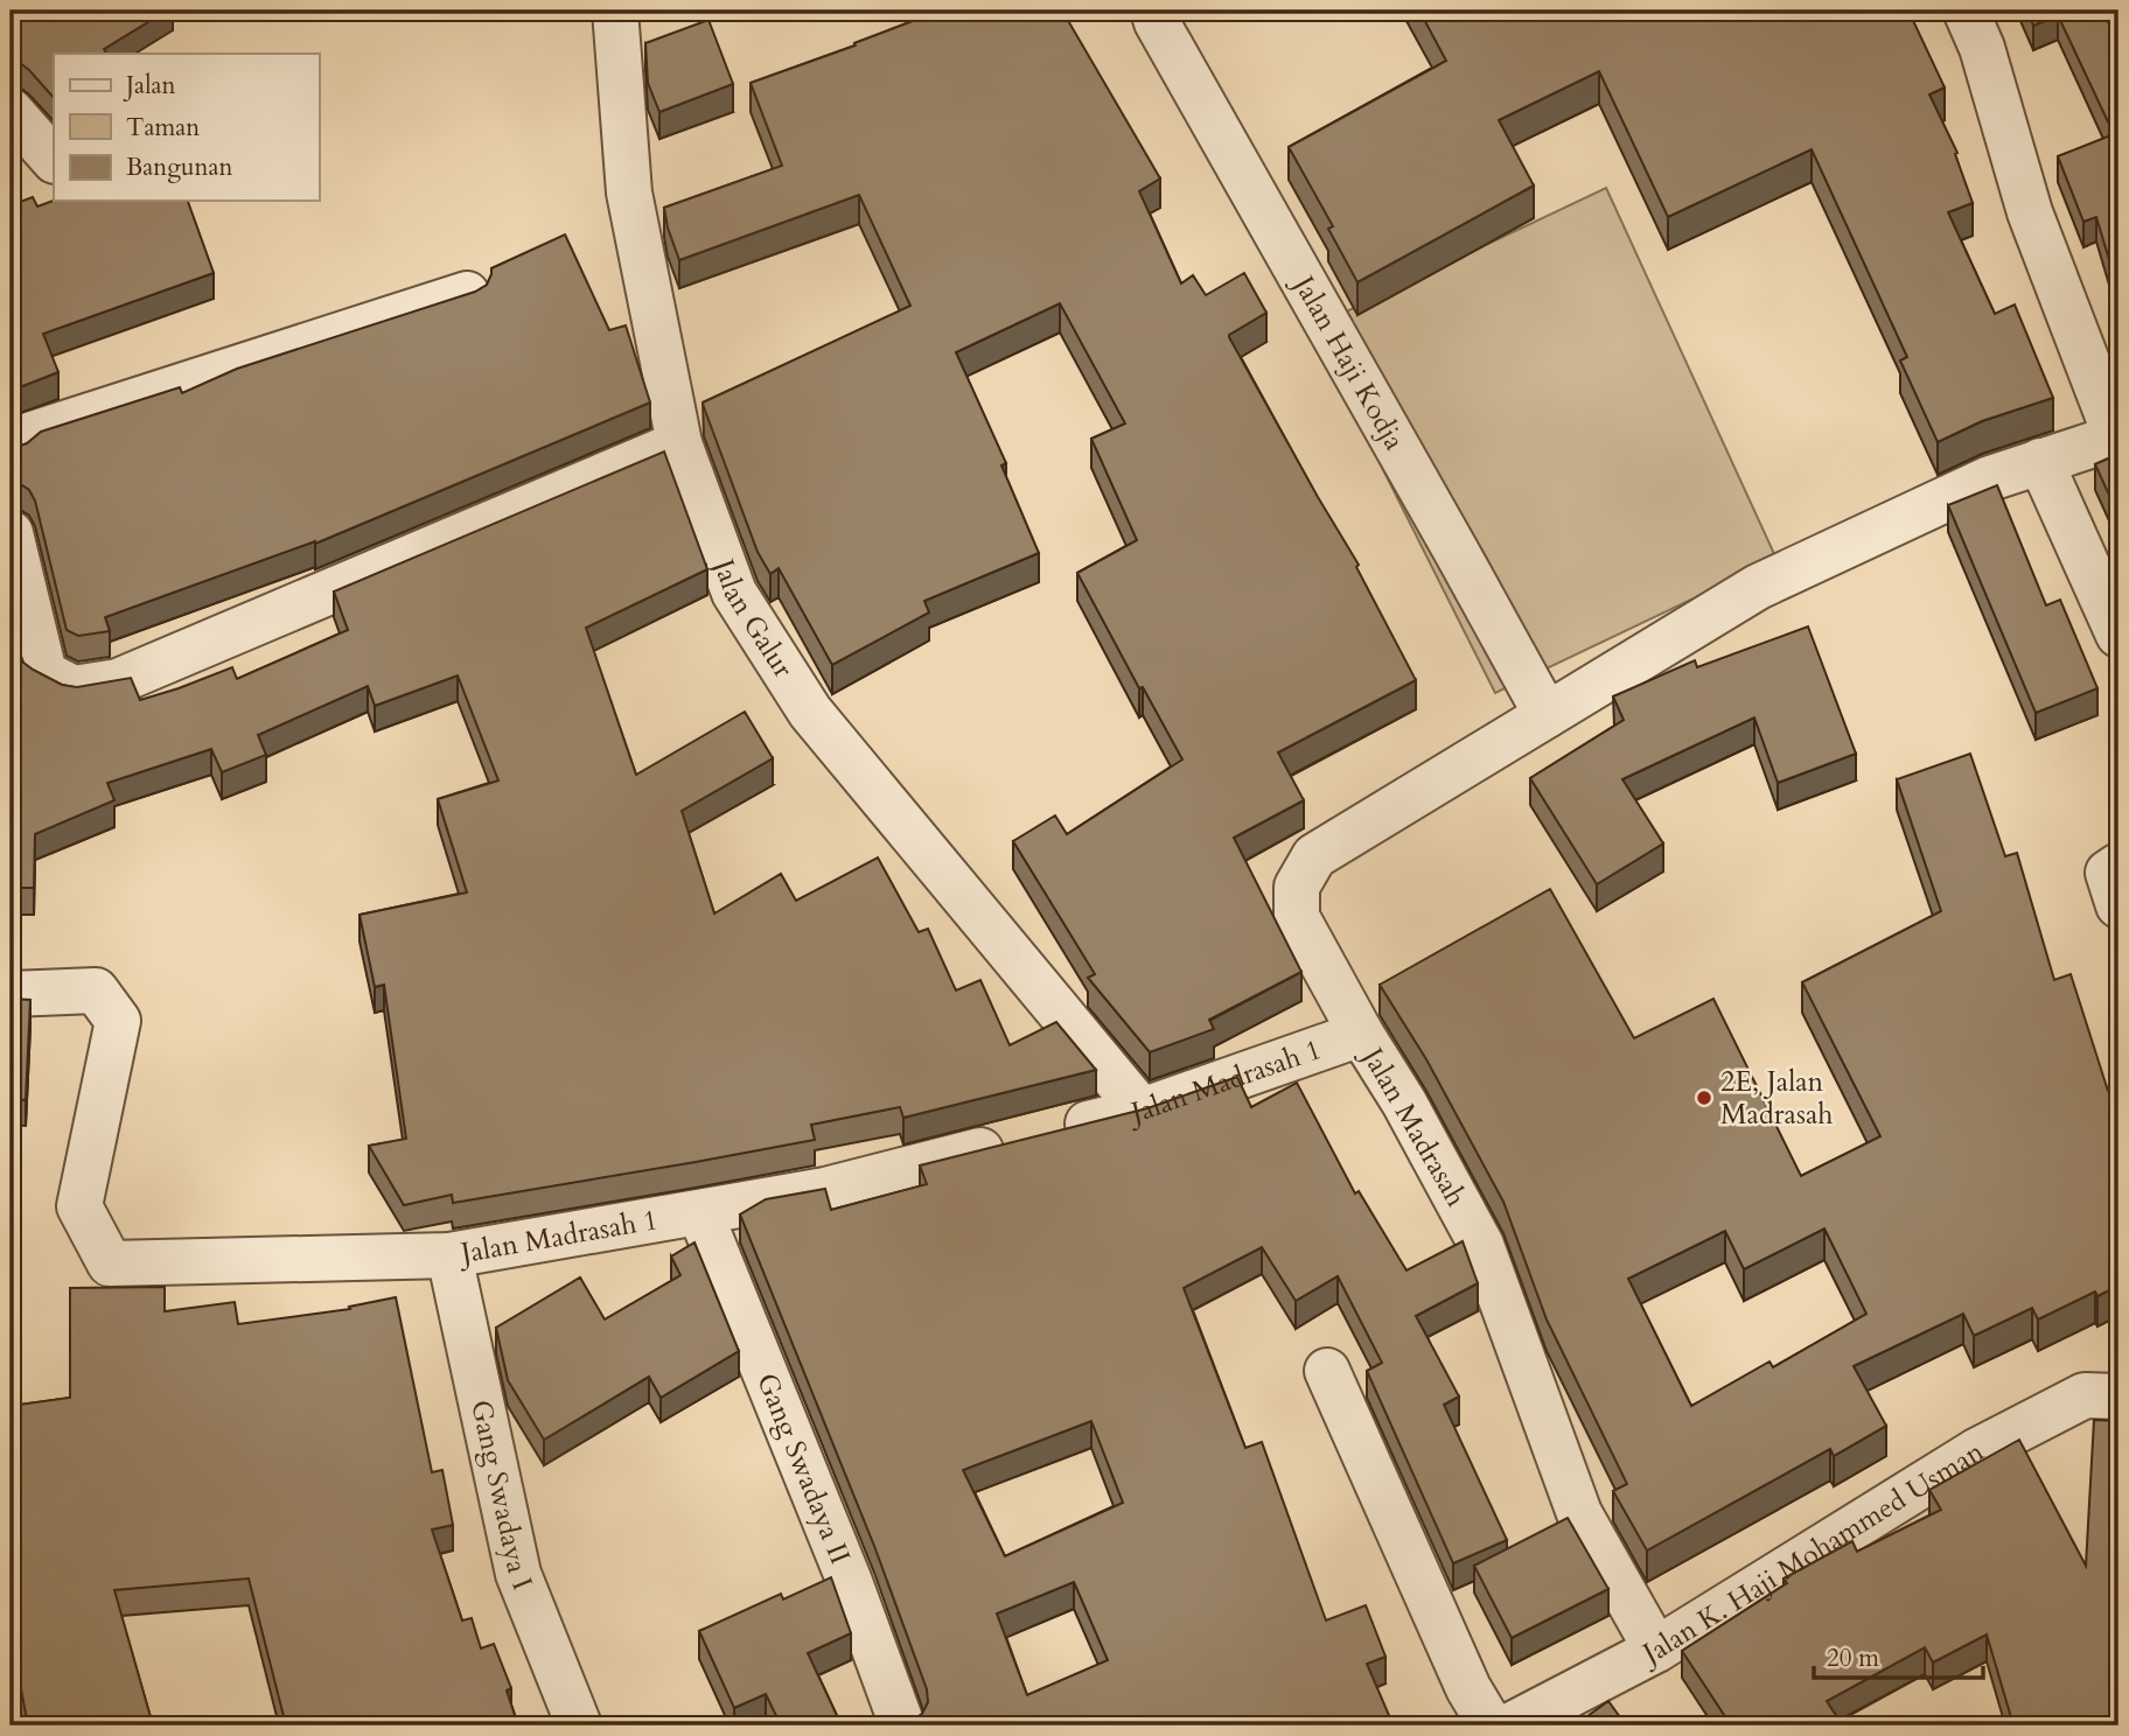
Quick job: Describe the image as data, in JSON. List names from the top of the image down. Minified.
{"streets":{"street":["Jalan Haji Kodja","Jalan Galur","Jalan Madrasah 1","Jalan Madrasah","Gang Swadaya II","Gang Swadaya I","Jalan K. Haji Mohammed Usman"]},"crossings":[["Jalan Haji Kodja","Jalan Madrasah"],["Jalan Galur","Jalan Madrasah 1"],["Jalan Madrasah 1","Jalan Madrasah"],["Jalan Madrasah 1","Gang Swadaya II"],["Jalan Madrasah 1","Gang Swadaya I"],["Jalan Madrasah","Jalan K. Haji Mohammed Usman"]],"places":["2E, Jalan Madrasah"],"legend":["Jalan","Taman","Bangunan"],"scale_bar":"20 m"}
